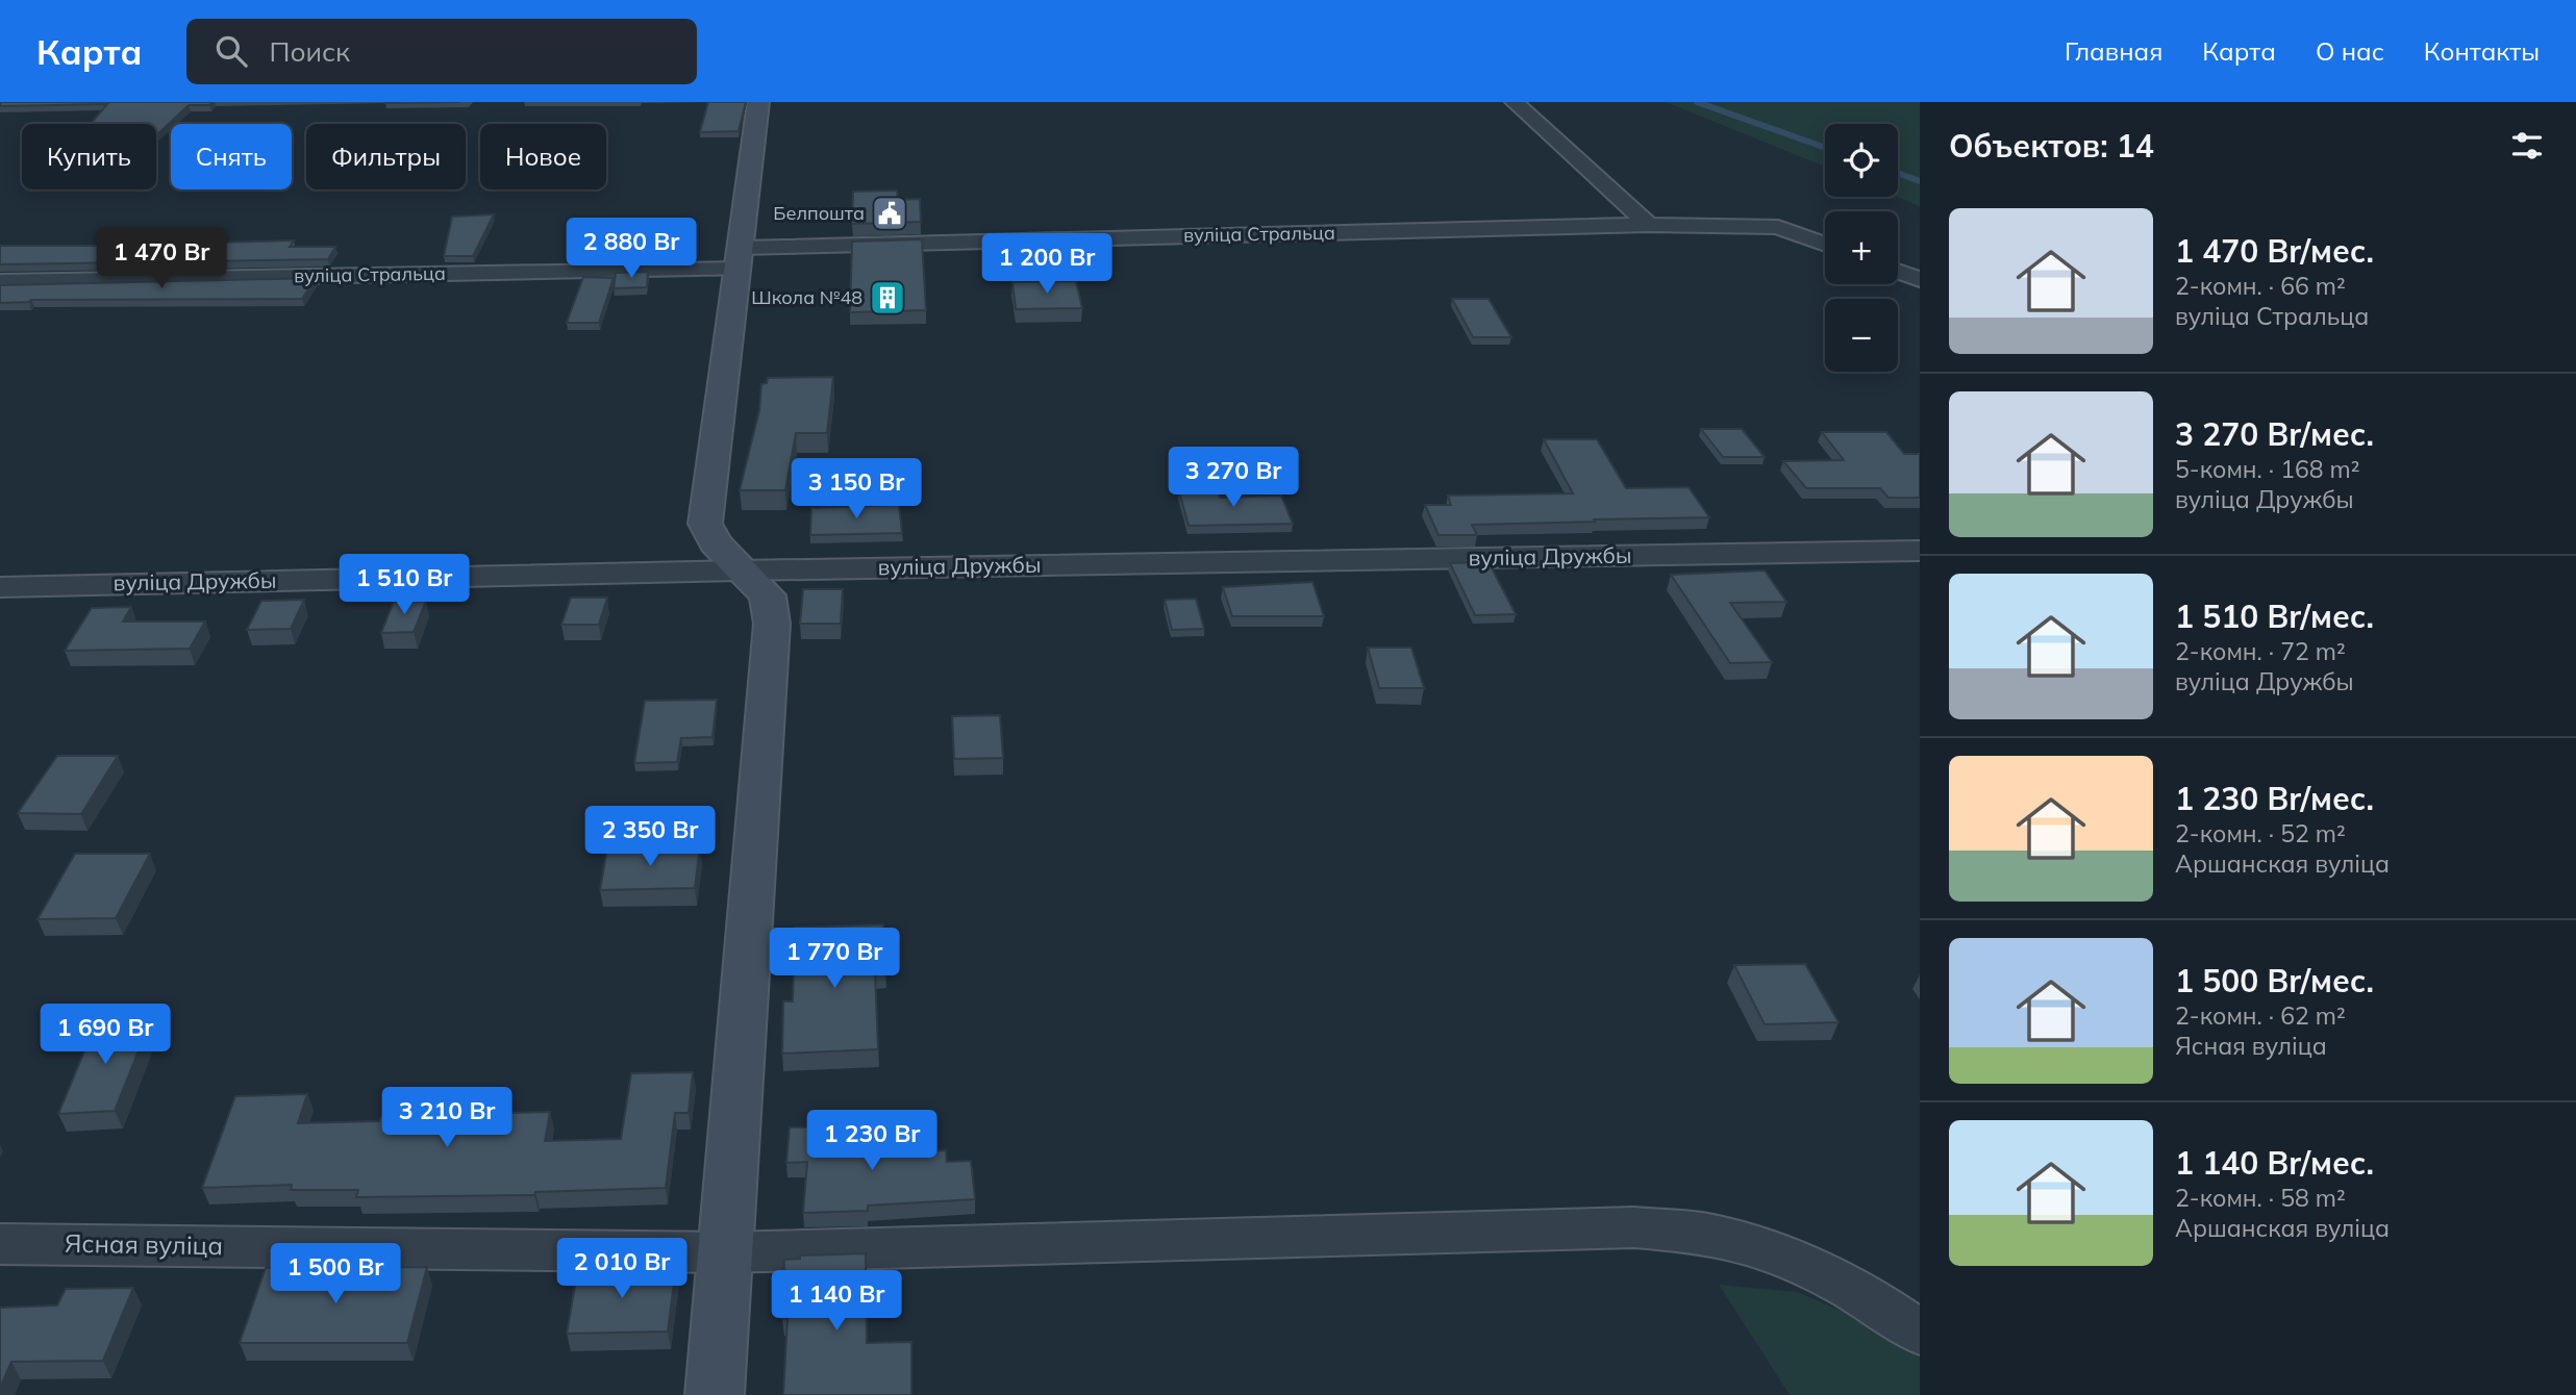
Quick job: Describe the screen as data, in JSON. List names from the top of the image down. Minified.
{"streets":{"street":["вуліца Стральца","вуліца Дружбы","Ясная вуліца"]},"places":{"public building":["Белпошта"],"building":["Школа №48"]},"page":{"header":"Карта","search":"Поиск","nav":["Главная","Карта","О нас","Контакты"],"heading":"Объектов: 14","map_buttons":["+","−"],"chip":["Купить","Снять","Фильтры","Новое"],"list":[{"name":"1 470 Br/мес.","note":"2-комн. · 66 m² · вуліца Стральца"},{"name":"3 270 Br/мес.","note":"5-комн. · 168 m² · вуліца Дружбы"},{"name":"1 510 Br/мес.","note":"2-комн. · 72 m² · вуліца Дружбы"},{"name":"1 230 Br/мес.","note":"2-комн. · 52 m² · Аршанская вуліца"},{"name":"1 500 Br/мес.","note":"2-комн. · 62 m² · Ясная вуліца"},{"name":"1 140 Br/мес.","note":"2-комн. · 58 m² · Аршанская вуліца"}],"price":["2 880 Br","1 470 Br","1 200 Br","3 270 Br","3 150 Br","1 510 Br","2 350 Br","1 770 Br","1 690 Br","3 210 Br","1 230 Br","2 010 Br","1 500 Br","1 140 Br"]}}
